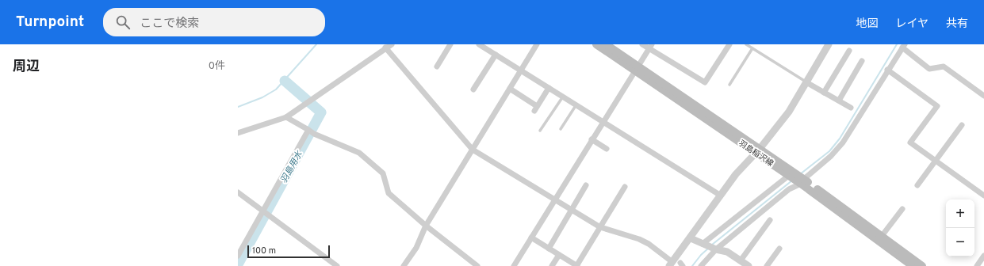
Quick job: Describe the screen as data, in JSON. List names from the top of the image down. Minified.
{"streets":{"main road":["羽島稲沢線"]},"water":["羽島用水"],"scale_bar":"100 m","page":{"header":"Turnpoint","search":"ここで検索","nav":["地図","レイヤ","共有"],"heading":["周辺","0件"],"map_buttons":["+","−"],"scale":"100 m"}}
